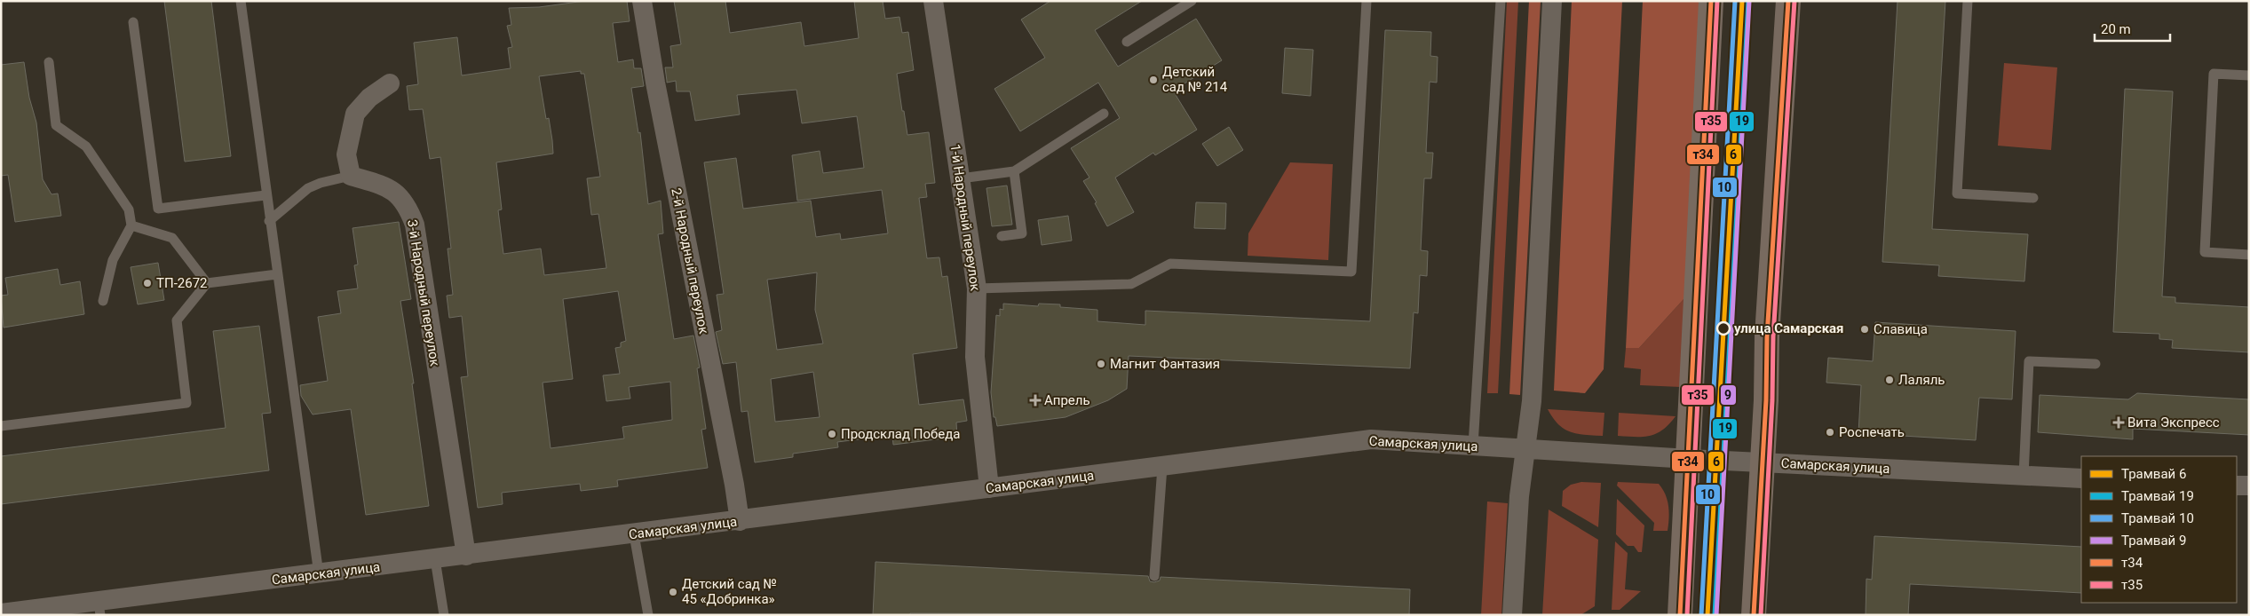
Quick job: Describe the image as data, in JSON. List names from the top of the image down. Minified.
{"streets":{"street":["1-й Народный переулок","2-й Народный переулок","3-й Народный переулок","Самарская улица"]},"crossings":[["1-й Народный переулок","Самарская улица"],["2-й Народный переулок","Самарская улица"],["3-й Народный переулок","Самарская улица"]],"places":{"other":["Детский сад № 214","ТП-2672","улица Самарская","Славица","Магнит Фантазия","Лаляль","Роспечать","Продсклад Победа","Детский сад № 45 «Добринка»"],"health":["Апрель","Вита Экспресс"]},"lines":["tram line 6","tram line 19","tram line 10","tram line 9","transit line т34","transit line т35"],"legend":["Трамвай 6","Трамвай 19","Трамвай 10","Трамвай 9","т34","т35"],"scale_bar":"20 m"}
